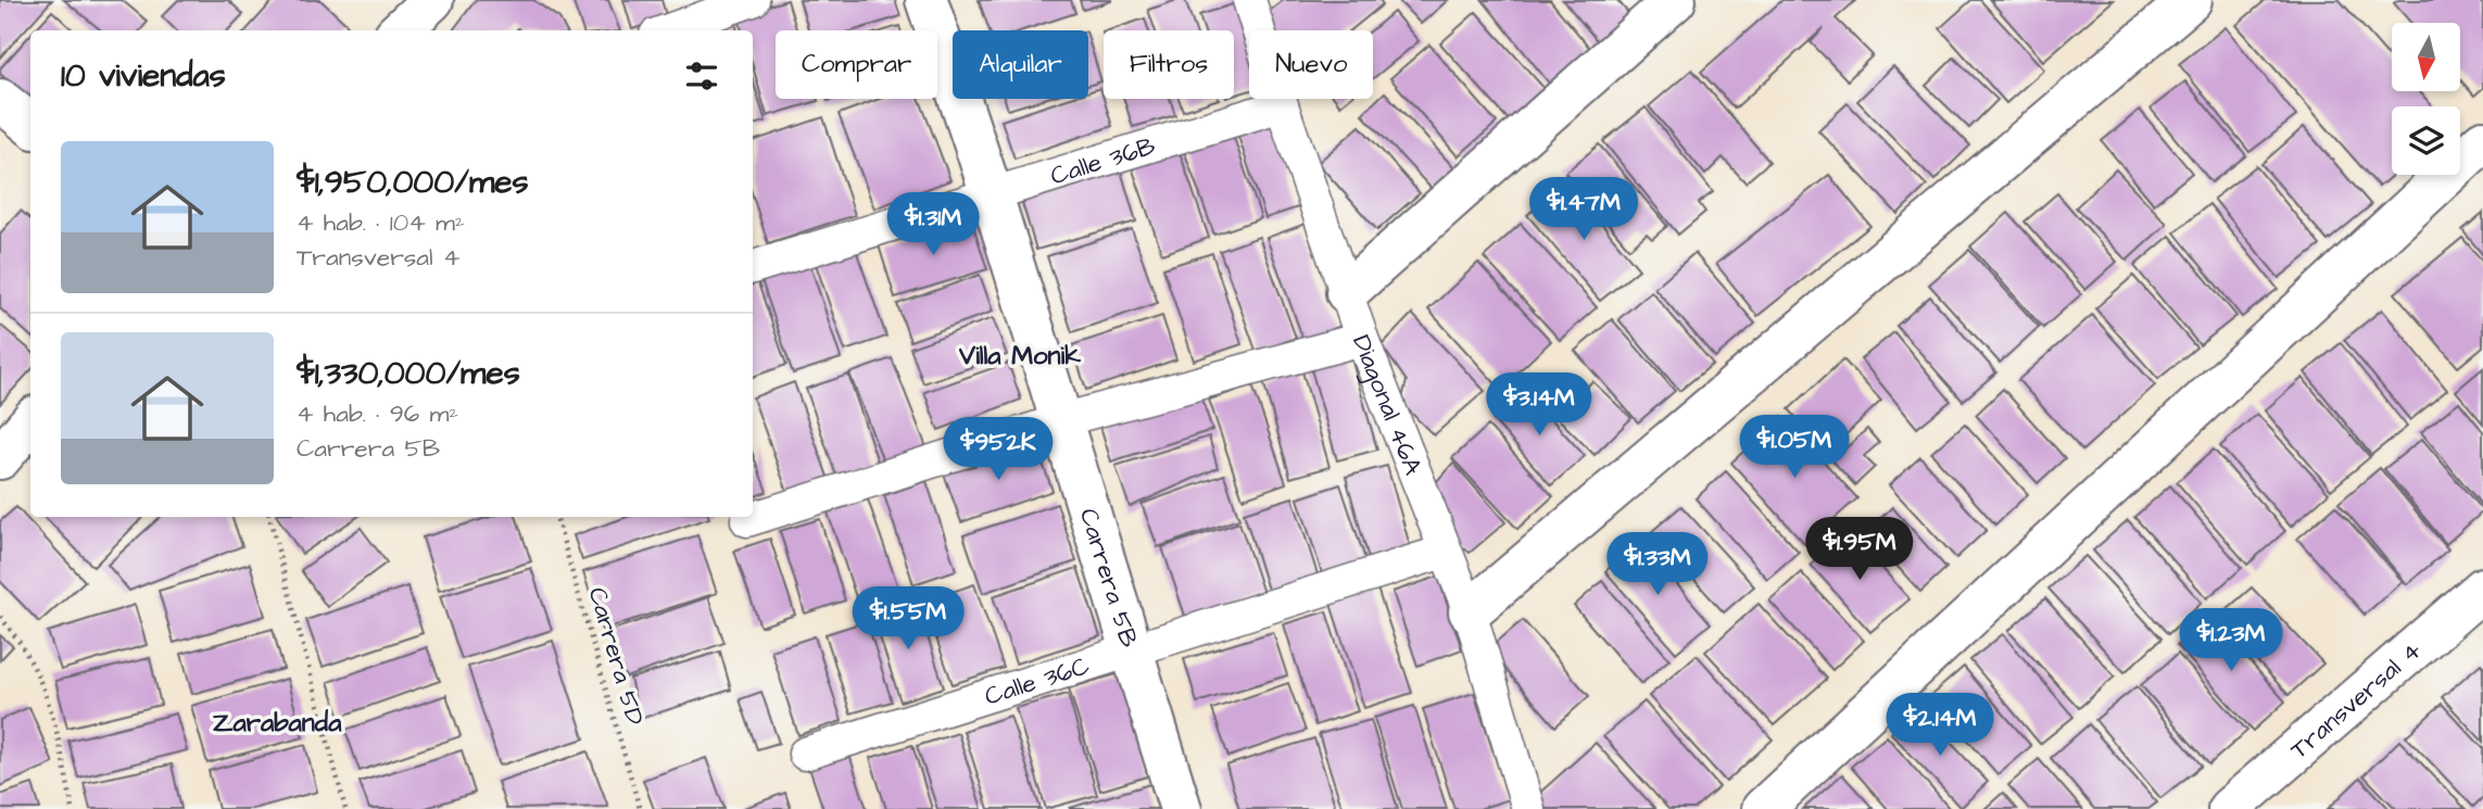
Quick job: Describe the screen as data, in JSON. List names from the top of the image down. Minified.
{"streets":{"street":["Carrera 5B","Transversal 4"],"lane":["Calle 36B","Diagonal 46A","Calle 36C"],"path":["Carrera 5D"]},"crossings":[["Calle 36B","Diagonal 46A"],["Calle 36B","Carrera 5B"],["Diagonal 46A","Calle 36C"],["Carrera 5B","Calle 36C"]],"districts":["Villa Monik","Zarabanda"],"north":"bottom","page":{"chip":["Comprar","Alquilar","Filtros","Nuevo"],"heading":"10 viviendas","list":[{"name":"$1,950,000/mes","note":"4 hab. · 104 m² · Transversal 4"},{"name":"$1,330,000/mes","note":"4 hab. · 96 m² · Carrera 5B"}],"price":["$1.47M","$1.31M","$3.14M","$1.05M","$952K","$1.95M","$1.33M","$1.55M","$1.23M","$2.14M"]}}
